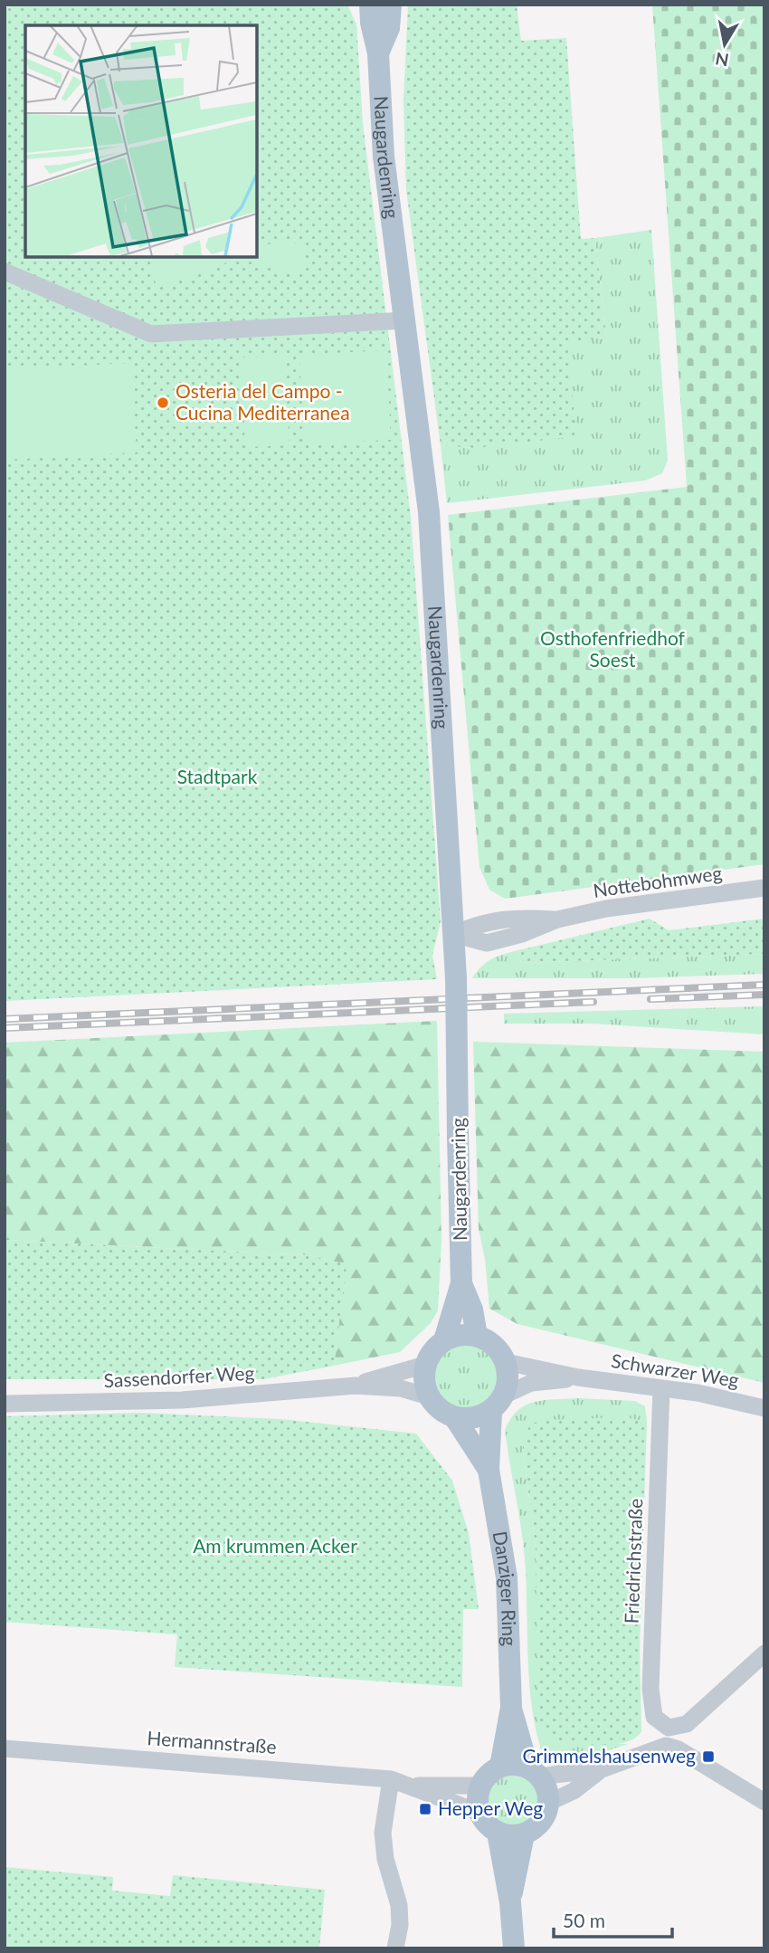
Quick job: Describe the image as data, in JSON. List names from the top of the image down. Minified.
{"streets":{"main road":["Naugardenring","Danziger Ring"],"street":["Nottebohmweg","Schwarzer Weg","Sassendorfer Weg","Friedrichstraße","Hermannstraße"]},"crossings":[["Naugardenring","Nottebohmweg"],["Naugardenring","Schwarzer Weg"],["Naugardenring","Sassendorfer Weg"],["Naugardenring","Danziger Ring"],["Schwarzer Weg","Sassendorfer Weg"],["Schwarzer Weg","Friedrichstraße"],["Schwarzer Weg","Danziger Ring"],["Sassendorfer Weg","Danziger Ring"],["Danziger Ring","Hermannstraße"]],"parks":["Osthofenfriedhof Soest","Stadtpark","Am krummen Acker"],"places":{"other":["Osteria del Campo - Cucina Mediterranea"],"transit":["Grimmelshausenweg","Hepper Weg"]},"scale_bar":"50 m","north":"bottom"}
